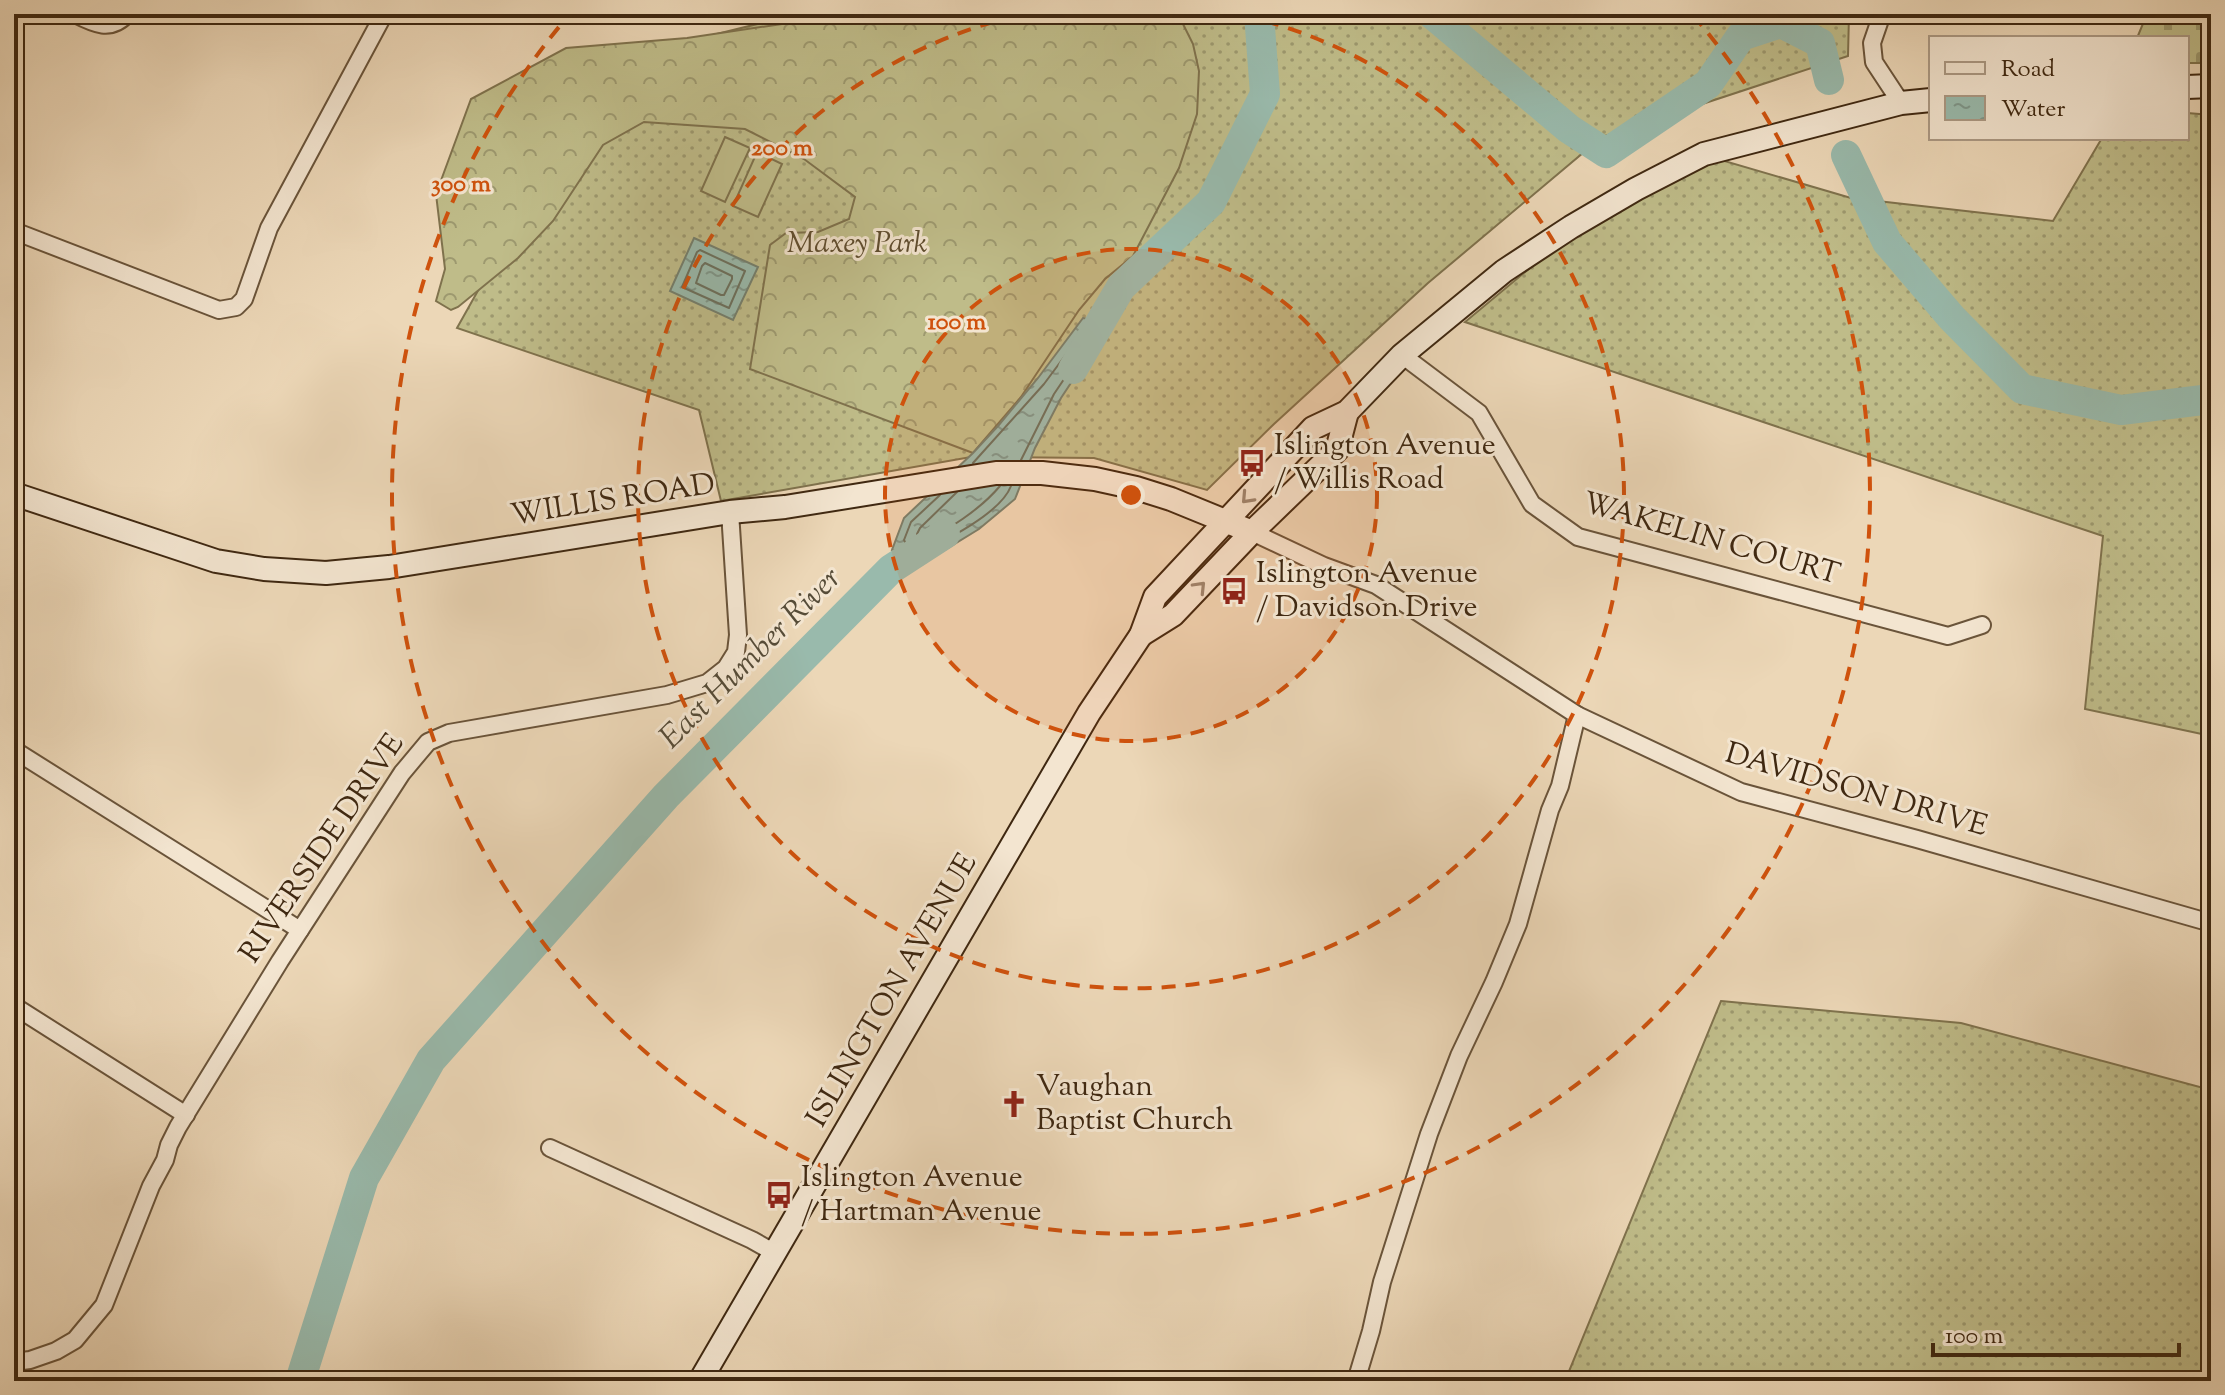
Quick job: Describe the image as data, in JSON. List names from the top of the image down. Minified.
{"streets":{"main road":["WILLIS ROAD","ISLINGTON AVENUE"],"street":["WAKELIN COURT","DAVIDSON DRIVE","RIVERSIDE DRIVE"]},"crossings":[["WILLIS ROAD","DAVIDSON DRIVE"],["WILLIS ROAD","RIVERSIDE DRIVE"],["WILLIS ROAD","ISLINGTON AVENUE"],["WAKELIN COURT","ISLINGTON AVENUE"],["DAVIDSON DRIVE","ISLINGTON AVENUE"]],"water":["East Humber River"],"parks":["Maxey Park"],"places":{"bus stop":["Islington Avenue / Willis Road","Islington Avenue / Davidson Drive","Islington Avenue / Hartman Avenue"],"church":["Vaughan Baptist Church"]},"legend":["Road","Water"],"scale_bar":"100 m","rings":["200 m","300 m","100 m"]}
